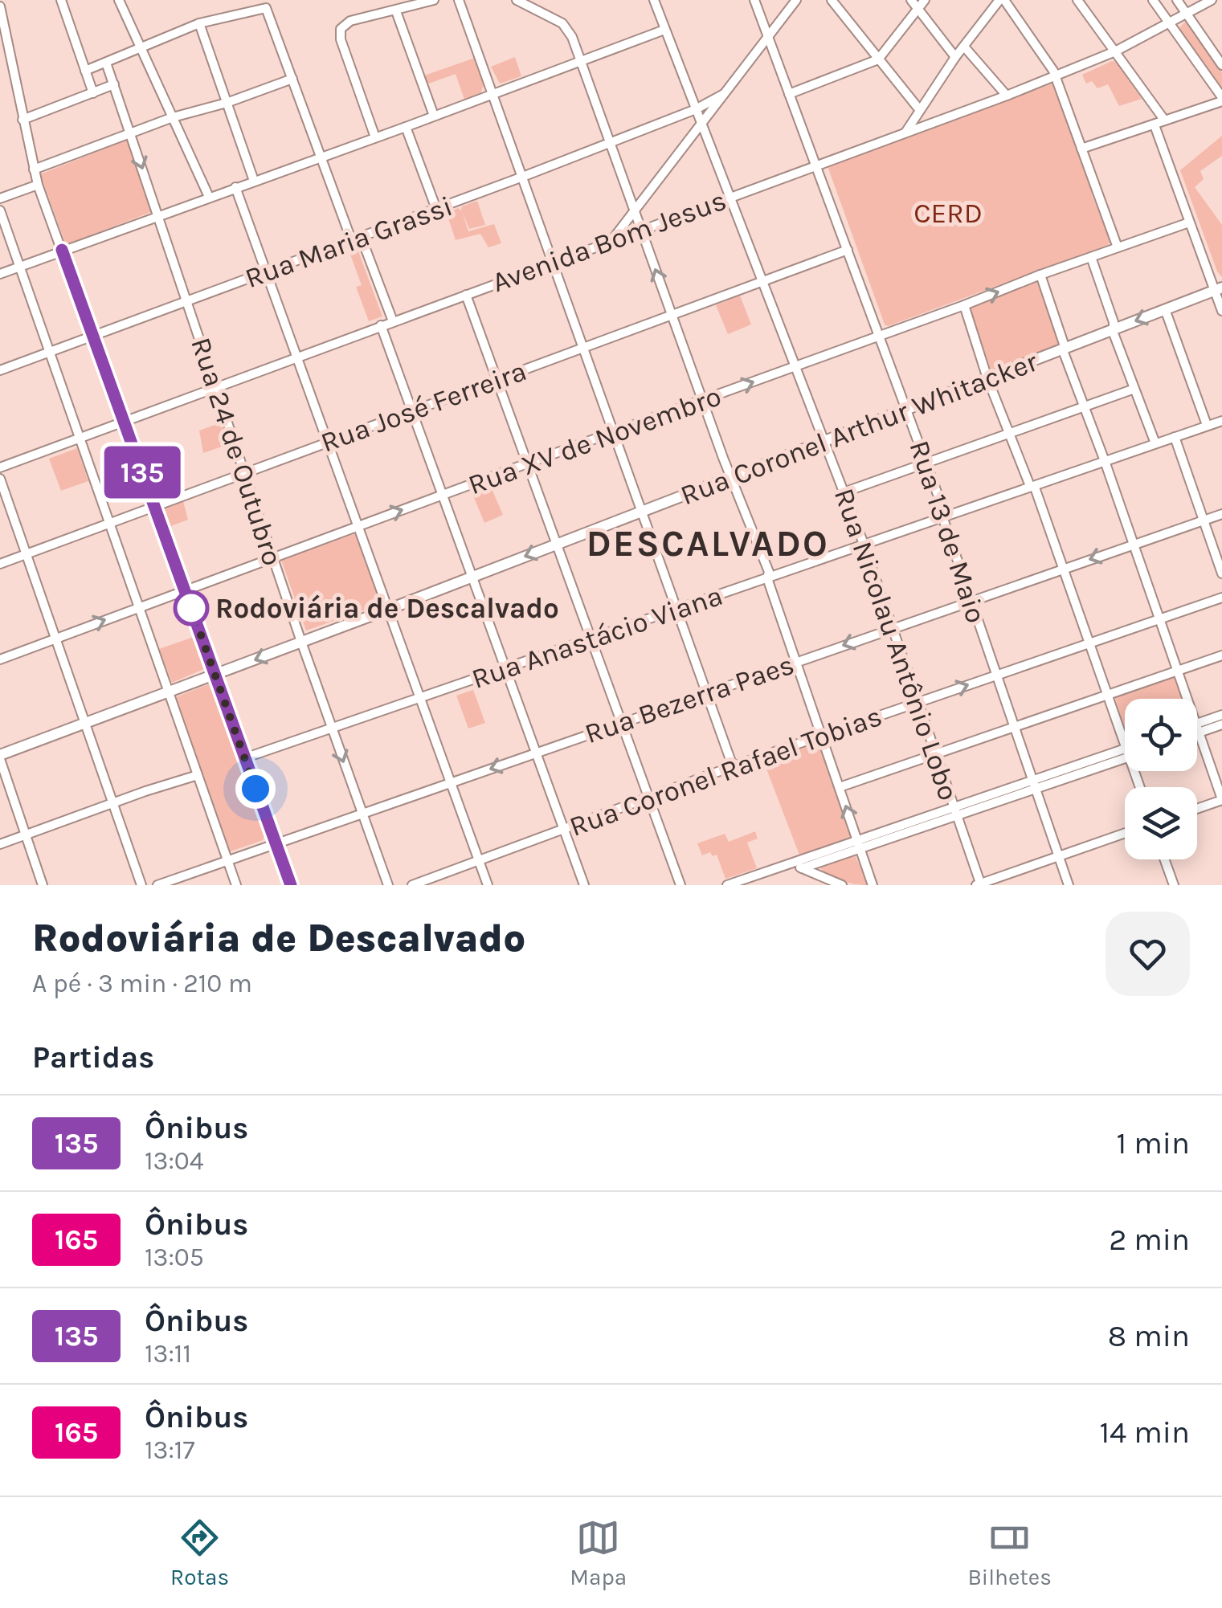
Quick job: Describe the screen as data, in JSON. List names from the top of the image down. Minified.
{"streets":{"main road":["Rua Coronel Arthur Whitacker"],"street":["Avenida Bom Jesus","Rua Maria Grassi","Rua José Ferreira","Rua XV de Novembro","Rua 24 de Outubro","Rua 13 de Maio","Rua Anastácio Viana","Rua Nicolau Antônio Lobo","Rua Bezerra Paes","Rua Coronel Rafael Tobias"]},"crossings":[["Avenida Bom Jesus","Rua 24 de Outubro"],["Avenida Bom Jesus","Rua 13 de Maio"],["Avenida Bom Jesus","Rua Nicolau Antônio Lobo"],["Rua Maria Grassi","Rua 24 de Outubro"],["Rua Maria Grassi","Rua Nicolau Antônio Lobo"],["Rua José Ferreira","Rua 24 de Outubro"],["Rua José Ferreira","Rua 13 de Maio"],["Rua José Ferreira","Rua Nicolau Antônio Lobo"],["Rua Coronel Arthur Whitacker","Rua 24 de Outubro"],["Rua Coronel Arthur Whitacker","Rua 13 de Maio"],["Rua Coronel Arthur Whitacker","Rua Nicolau Antônio Lobo"],["Rua XV de Novembro","Rua 24 de Outubro"],["Rua XV de Novembro","Rua 13 de Maio"],["Rua XV de Novembro","Rua Nicolau Antônio Lobo"],["Rua 24 de Outubro","Rua Anastácio Viana"],["Rua 24 de Outubro","Rua Bezerra Paes"],["Rua 13 de Maio","Rua Anastácio Viana"],["Rua 13 de Maio","Rua Bezerra Paes"],["Rua 13 de Maio","Rua Coronel Rafael Tobias"],["Rua Anastácio Viana","Rua Nicolau Antônio Lobo"],["Rua Nicolau Antônio Lobo","Rua Bezerra Paes"],["Rua Nicolau Antônio Lobo","Rua Coronel Rafael Tobias"]],"districts":["DESCALVADO"],"parks":["CERD"],"places":["Rodoviária de Descalvado"],"lines":["bus line 135"],"page":{"on_map":"135","heading":[["Rodoviária de Descalvado","A pé · 3 min · 210 m"],"Partidas"],"list":[{"mark":"135","name":"Ônibus","note":"13:04","value":"1 min"},{"mark":"165","name":"Ônibus","note":"13:05","value":"2 min"},{"mark":"135","name":"Ônibus","note":"13:11","value":"8 min"},{"mark":"165","name":"Ônibus","note":"13:17","value":"14 min"}],"tabs":["Rotas","Mapa","Bilhetes"]}}
